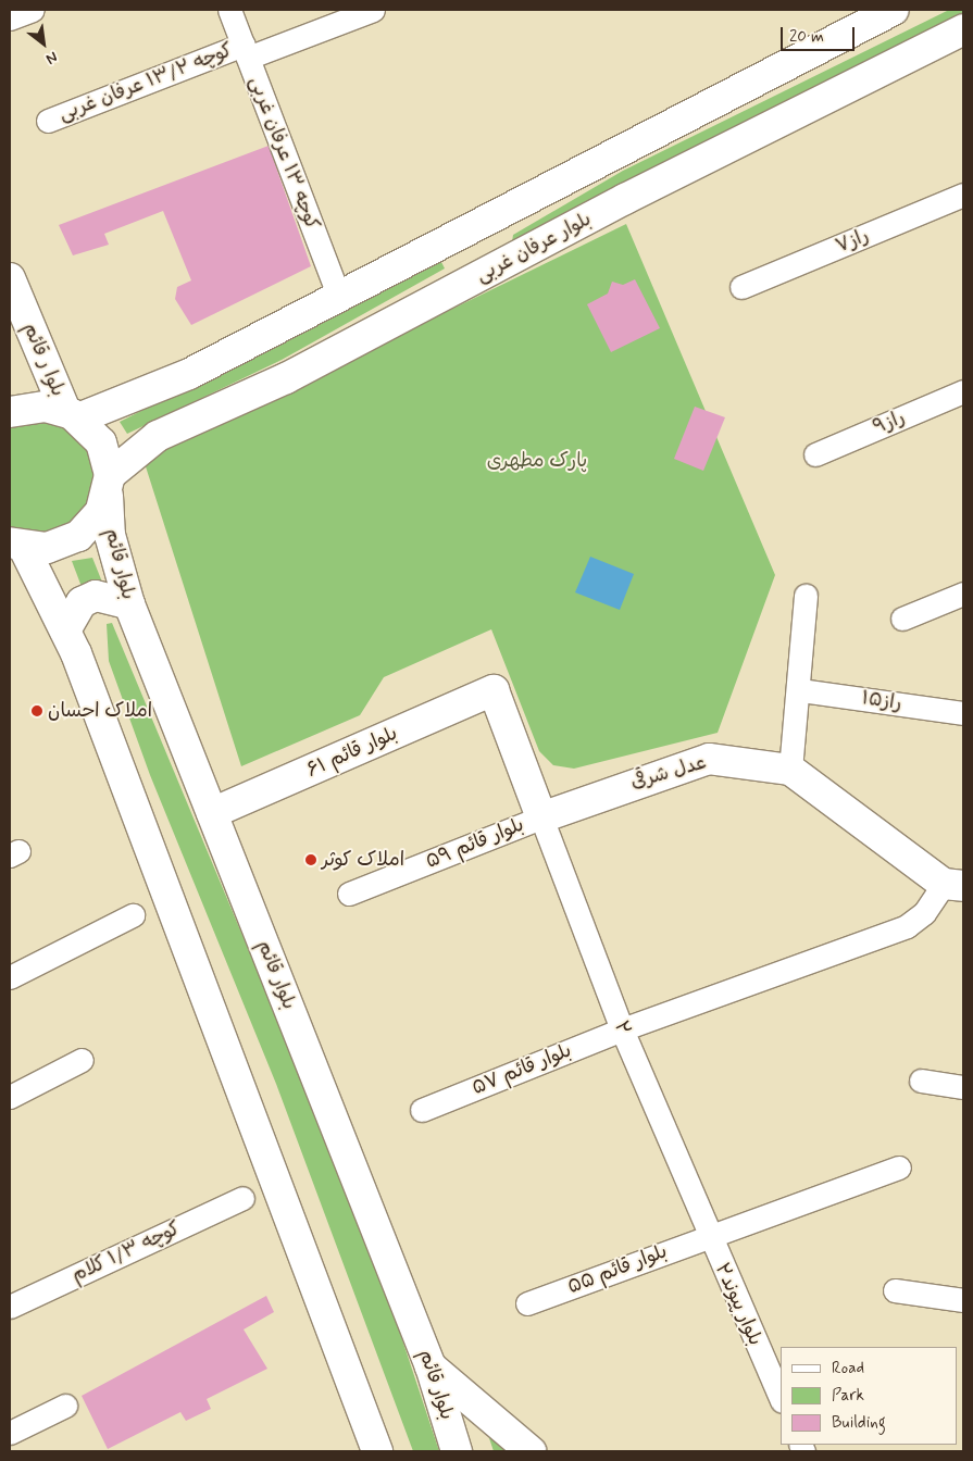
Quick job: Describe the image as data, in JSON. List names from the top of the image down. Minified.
{"streets":{"street":["کوچه ۱۳/۲ عرفان غربی","کوچه ۱۳ عرفان غربی","راز۷","بلوار عرفان غربی","بلوا ر قائم","راز۹","بلوار قائم","راز۱۵","بلوار قائم ۶۱","عدل شرقی","بلوار قائم ۵۹","۲","بلوار قائم ۵۷","کوچه ۱/۳ کلام","بلوار قائم ۵۵","بلوار پیوند۲"]},"crossings":[["کوچه ۱۳/۲ عرفان غربی","کوچه ۱۳ عرفان غربی"],["بلوار عرفان غربی","بلوار قائم"],["بلوا ر قائم","بلوار قائم"],["بلوار قائم","بلوار قائم ۶۱"],["بلوار قائم ۶۱","عدل شرقی"],["بلوار قائم ۶۱","بلوار قائم ۵۹"],["بلوار قائم ۶۱","۲"],["عدل شرقی","بلوار قائم ۵۹"],["عدل شرقی","۲"],["عدل شرقی","بلوار قائم ۵۷"],["بلوار قائم ۵۹","۲"],["۲","بلوار قائم ۵۷"],["۲","بلوار قائم ۵۵"],["۲","بلوار پیوند۲"],["بلوار قائم ۵۵","بلوار پیوند۲"]],"parks":["پارک مطهری"],"places":["املاک احسان","املاک کوثر"],"legend":["Road","Park","Building"],"scale_bar":"20 m","north":"bottom right"}
